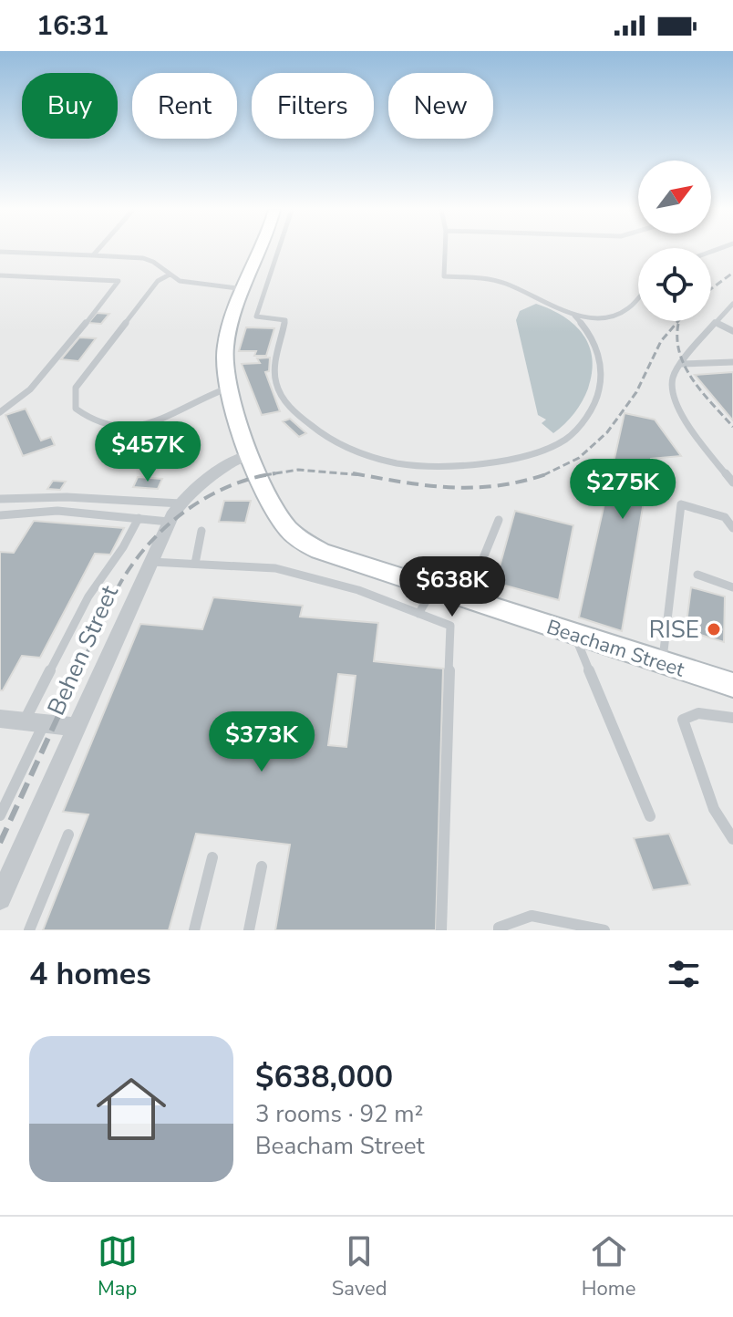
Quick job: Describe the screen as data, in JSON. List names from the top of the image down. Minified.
{"streets":{"main road":["Beacham Street"],"street":["Behen Street"]},"crossings":[["Beacham Street","Behen Street"]],"places":["RISE"],"north":"top right","page":{"status":"16:31","chip":["Buy","Rent","Filters","New"],"price":["$457K","$275K","$638K","$373K"],"heading":"4 homes","list":[{"name":"$638,000","note":"3 rooms · 92 m² · Beacham Street"}],"tabs":["Map","Saved","Home"]}}
